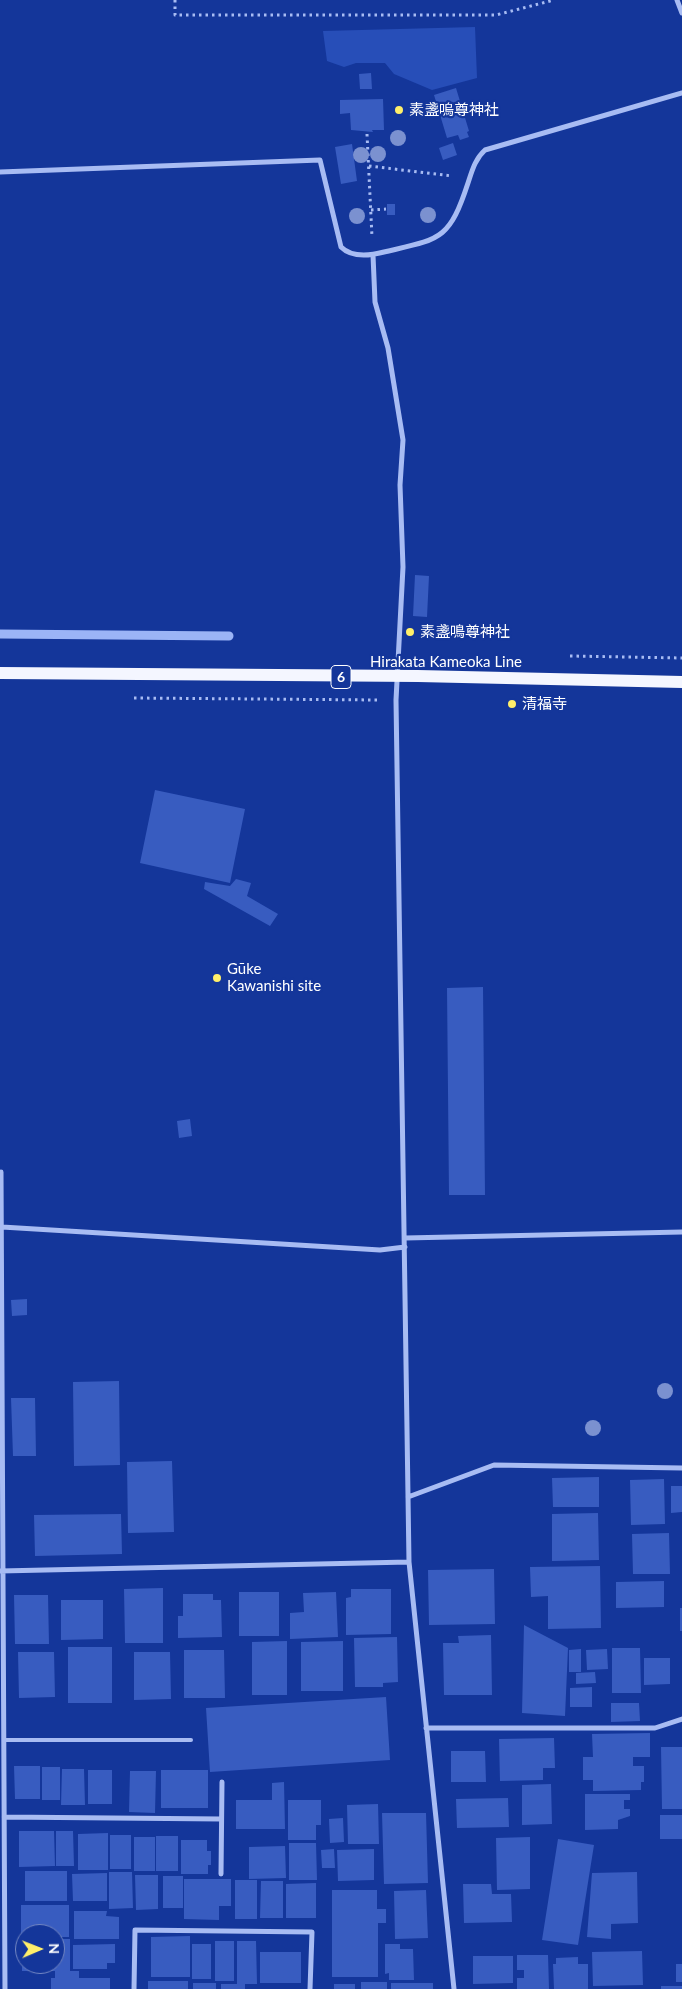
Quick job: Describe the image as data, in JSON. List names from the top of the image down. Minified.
{"streets":{"main road":["Hirakata Kameoka Line","6"]},"places":["素盞嗚尊神社","素盞鳴尊神社","清福寺","Gūke Kawanishi site"],"north":"right"}
